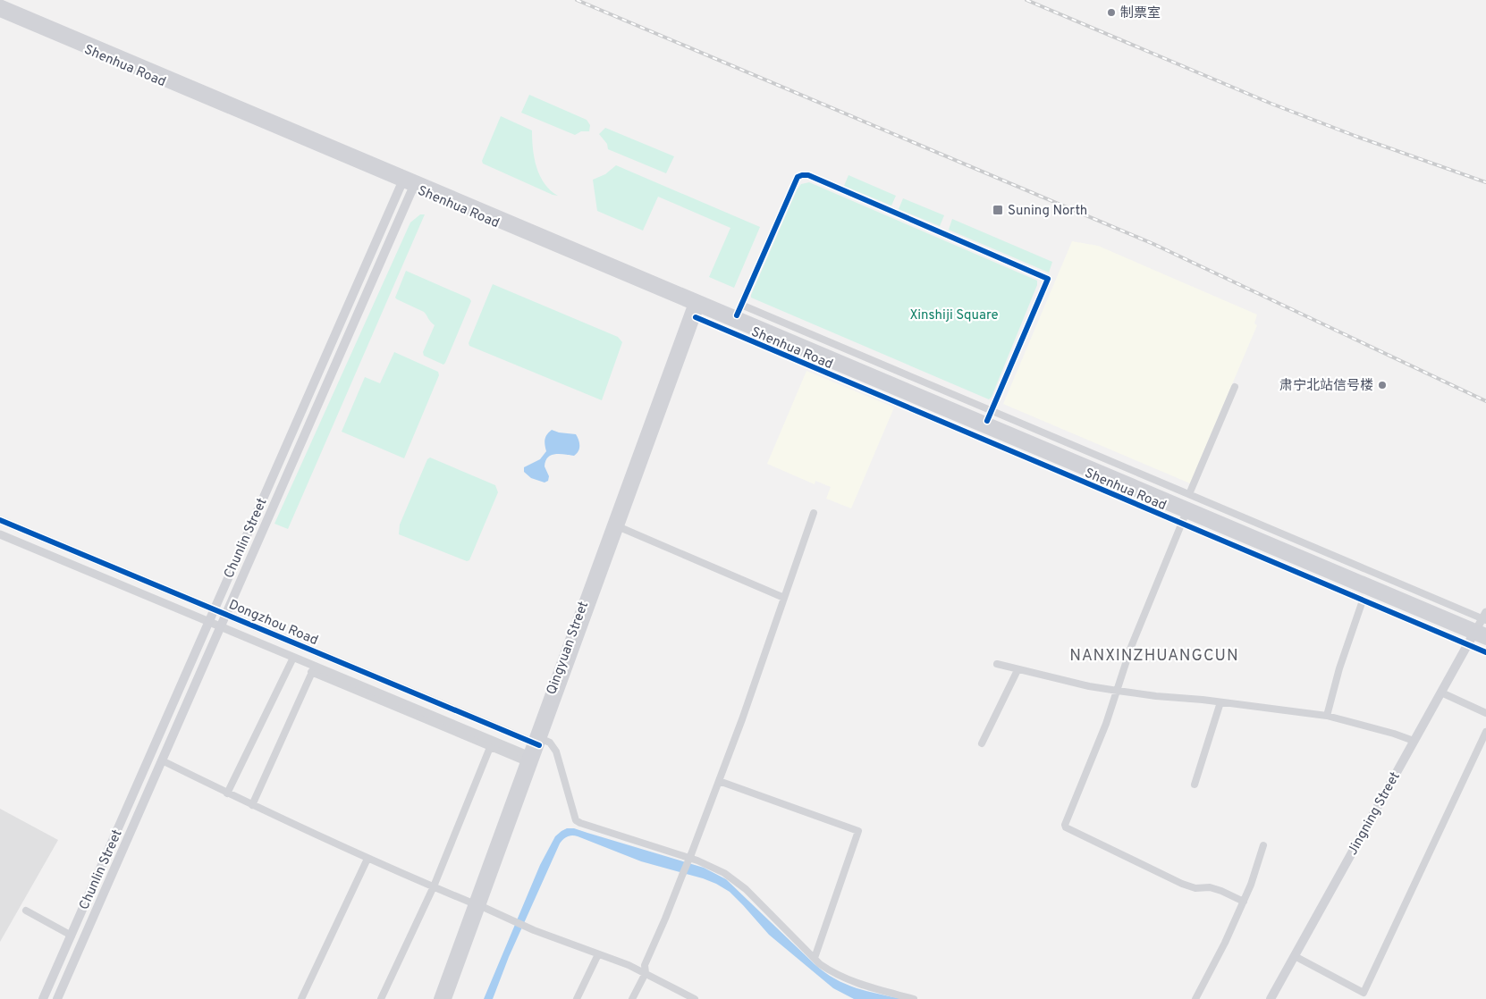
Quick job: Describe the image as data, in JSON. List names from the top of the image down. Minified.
{"streets":{"main road":["Shenhua Road","Chunlin Street","Qingyuan Street","Jingning Street"],"street":["Dongzhou Road"]},"crossings":[["Shenhua Road","Chunlin Street"],["Shenhua Road","Qingyuan Street"],["Shenhua Road","Jingning Street"],["Chunlin Street","Dongzhou Road"],["Dongzhou Road","Qingyuan Street"]],"districts":["NANXINZHUANGCUN"],"parks":["Xinshiji Square"],"places":{"other":["制票室","肃宁北站信号楼"],"transit":["Suning North"]}}
